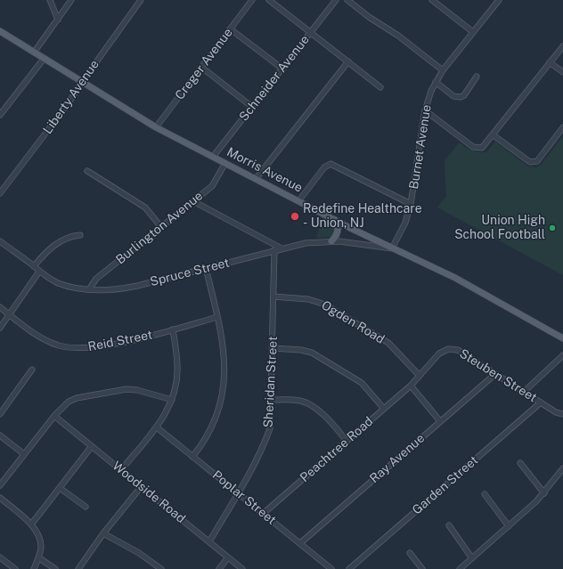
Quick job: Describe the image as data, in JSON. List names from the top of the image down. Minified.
{"streets":{"main road":["Morris Avenue"],"street":["Creger Avenue","Schneider Avenue","Liberty Avenue","Burnet Avenue","Burlington Avenue","Spruce Street","Ogden Road","Reid Street","Steuben Street","Sheridan Street","Peachtree Road","Ray Avenue","Garden Street","Woodside Road","Poplar Street"]},"crossings":[["Creger Avenue","Morris Avenue"],["Schneider Avenue","Morris Avenue"],["Liberty Avenue","Morris Avenue"],["Burnet Avenue","Morris Avenue"],["Burnet Avenue","Spruce Street"],["Morris Avenue","Burlington Avenue"],["Morris Avenue","Spruce Street"],["Burlington Avenue","Spruce Street"],["Spruce Street","Sheridan Street"],["Ogden Road","Steuben Street"],["Ogden Road","Sheridan Street"],["Ogden Road","Peachtree Road"],["Steuben Street","Peachtree Road"],["Steuben Street","Ray Avenue"],["Steuben Street","Garden Street"],["Sheridan Street","Woodside Road"],["Sheridan Street","Poplar Street"],["Peachtree Road","Poplar Street"],["Ray Avenue","Poplar Street"]],"places":["Redefine Healthcare - Union, NJ","Union High School Football"]}
